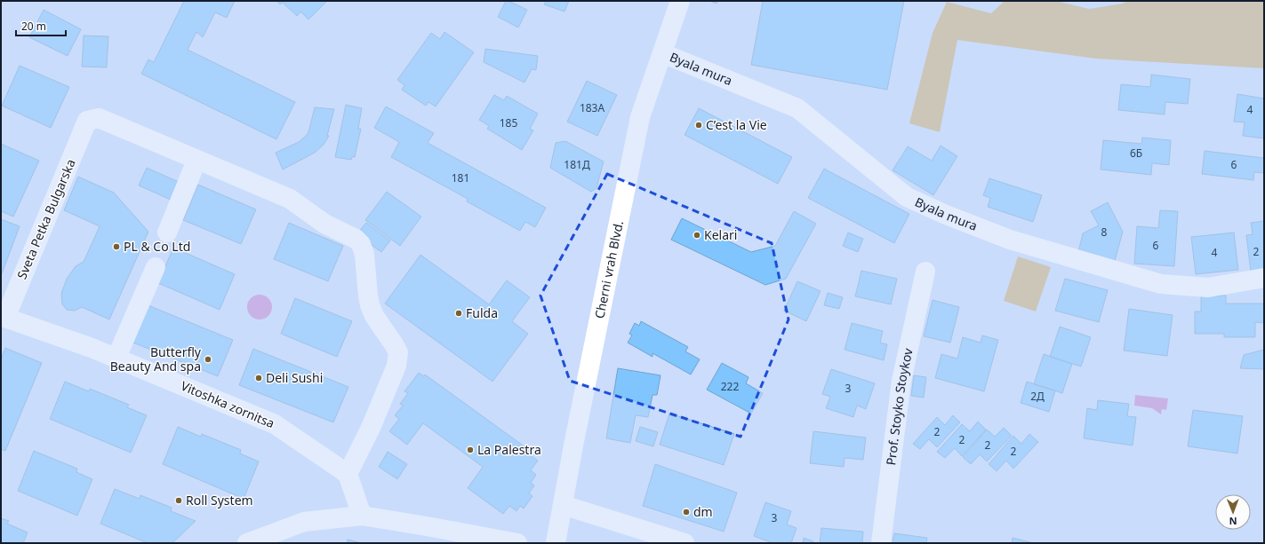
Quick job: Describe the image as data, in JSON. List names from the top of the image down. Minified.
{"streets":{"street":["Byala mura","Sveta Petka Bulgarska","Cherni vrah Blvd.","Vitoshka zornitsa","Prof. Stoyko Stoykov"]},"crossings":[["Byala mura","Cherni vrah Blvd."],["Sveta Petka Bulgarska","Vitoshka zornitsa"]],"places":["C’est la Vie","Kelari","PL & Co Ltd","Fulda","Butterfly Beauty And spa","Deli Sushi","La Palestra","Roll System","dm"],"house_numbers":["183А","4","185","6Б","181Д","6","181","8","6","2","4","222","3","2Д","2","2","2","2","3"],"scale_bar":"20 m","north":"bottom"}
